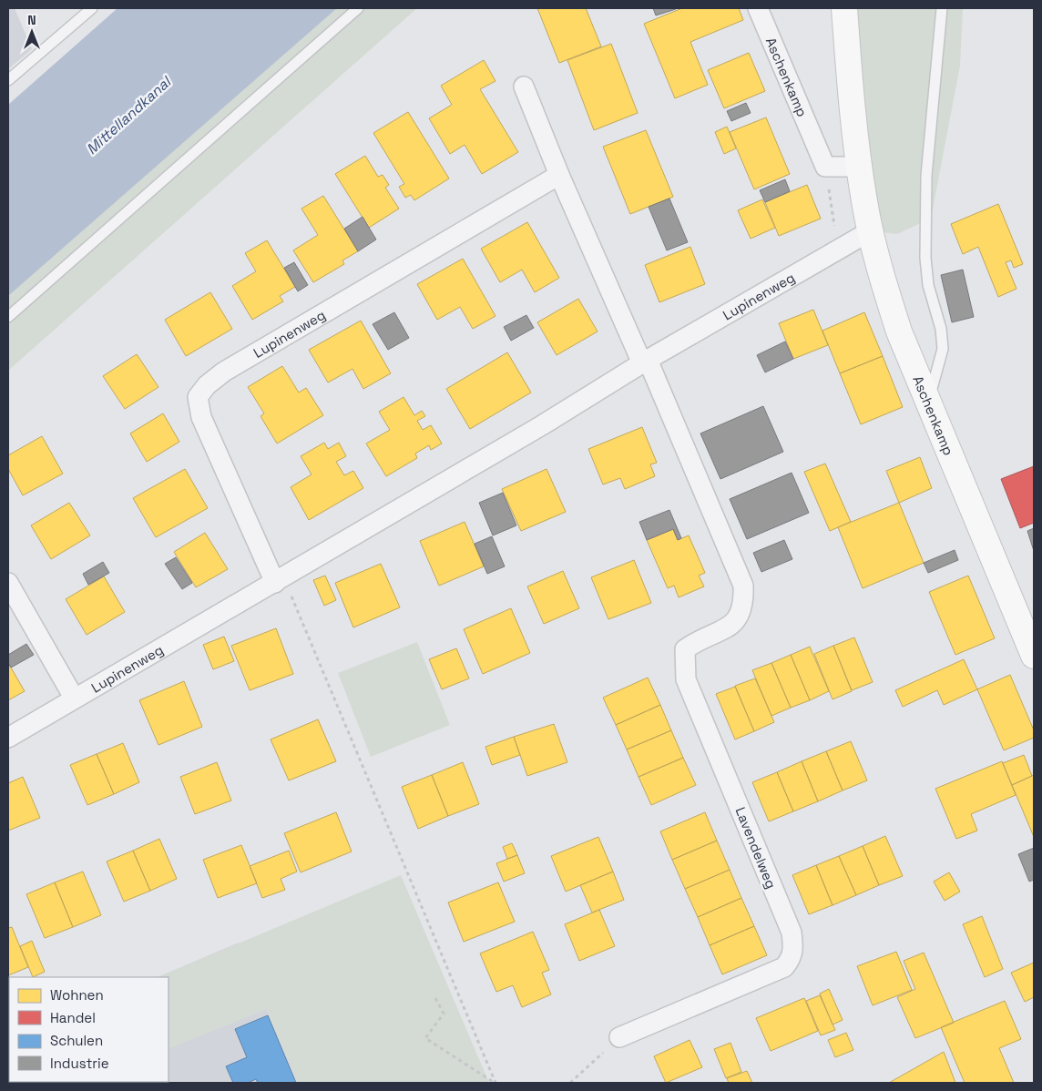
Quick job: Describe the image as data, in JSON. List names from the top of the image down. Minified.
{"streets":{"street":["Aschenkamp","Lupinenweg","Lavendelweg"]},"crossings":[["Aschenkamp","Lupinenweg"],["Lupinenweg","Lavendelweg"]],"water":["Mittellandkanal"],"legend":["Wohnen","Handel","Schulen","Industrie"],"north":"top"}
